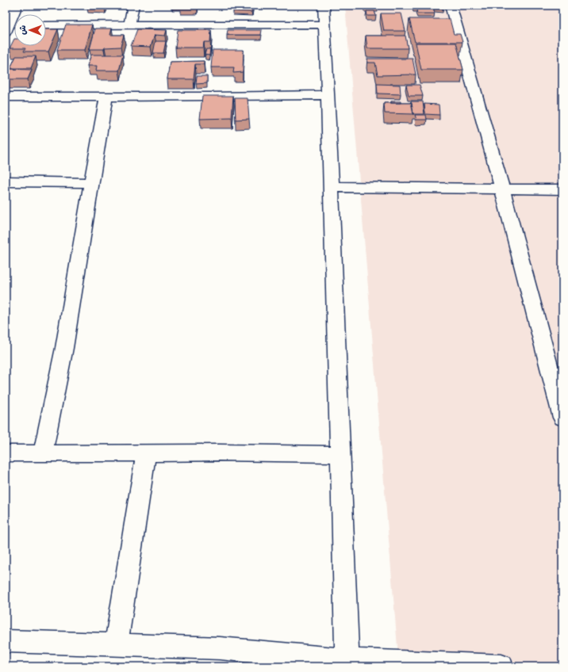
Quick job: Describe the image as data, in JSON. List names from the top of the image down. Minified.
{"north":"left"}
